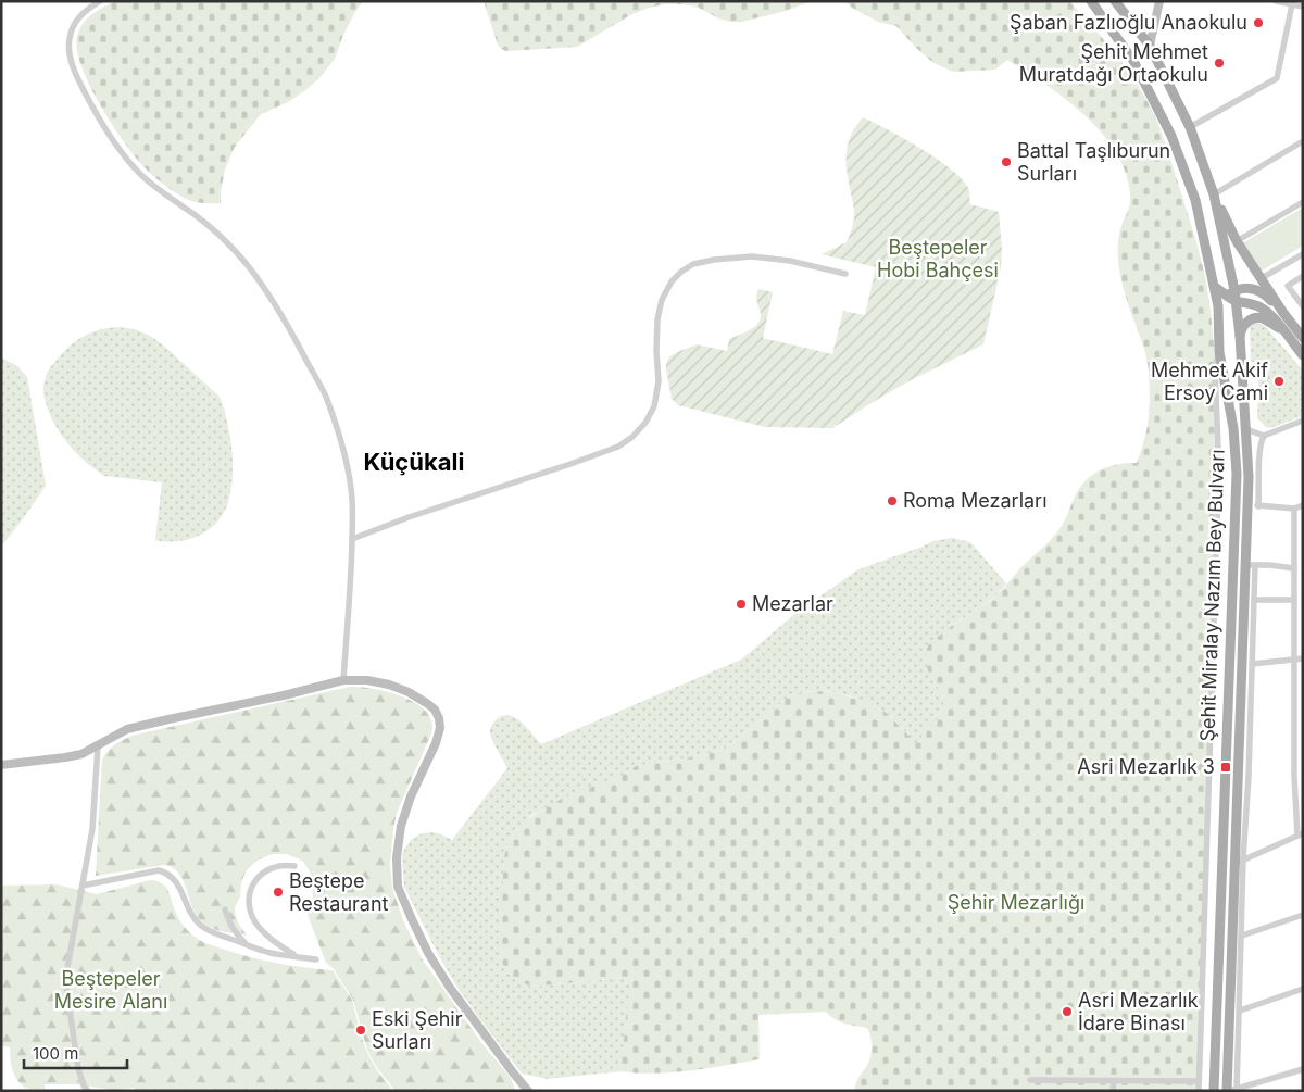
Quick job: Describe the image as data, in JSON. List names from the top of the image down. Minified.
{"streets":{"main road":["Şehit Miralay Nazım Bey Bulvarı"]},"districts":["Küçükali"],"parks":["Beştepeler Hobi Bahçesi","Şehir Mezarlığı","Beştepeler Mesire Alanı"],"places":{"other":["Şaban Fazlıoğlu Anaokulu","Şehit Mehmet Muratdağı Ortaokulu","Battal Taşlıburun Surları","Mehmet Akif Ersoy Cami","Roma Mezarları","Mezarlar","Beştepe Restaurant","Asri Mezarlık İdare Binası","Eski Şehir Surları"],"transit":["Asri Mezarlık 3"]},"scale_bar":"100 m"}
